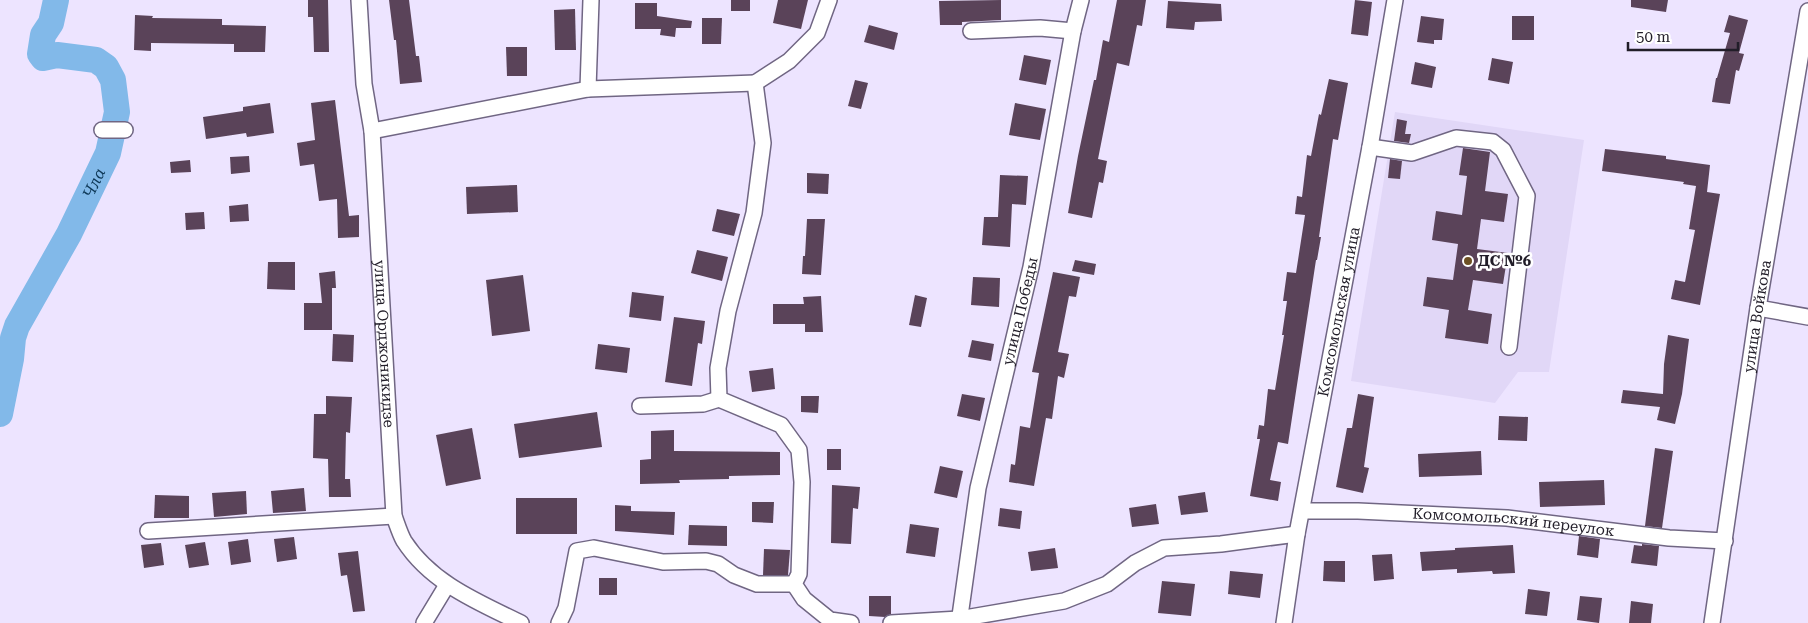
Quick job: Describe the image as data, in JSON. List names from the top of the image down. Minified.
{"streets":{"street":["улица Победы","Комсомольская улица","улица Войкова","улица Орджоникидзе","Комсомольский переулок"]},"crossings":[["Комсомольская улица","Комсомольский переулок"],["улица Войкова","Комсомольский переулок"]],"water":["Чла"],"places":["ДС №6"],"scale_bar":"50 m"}
